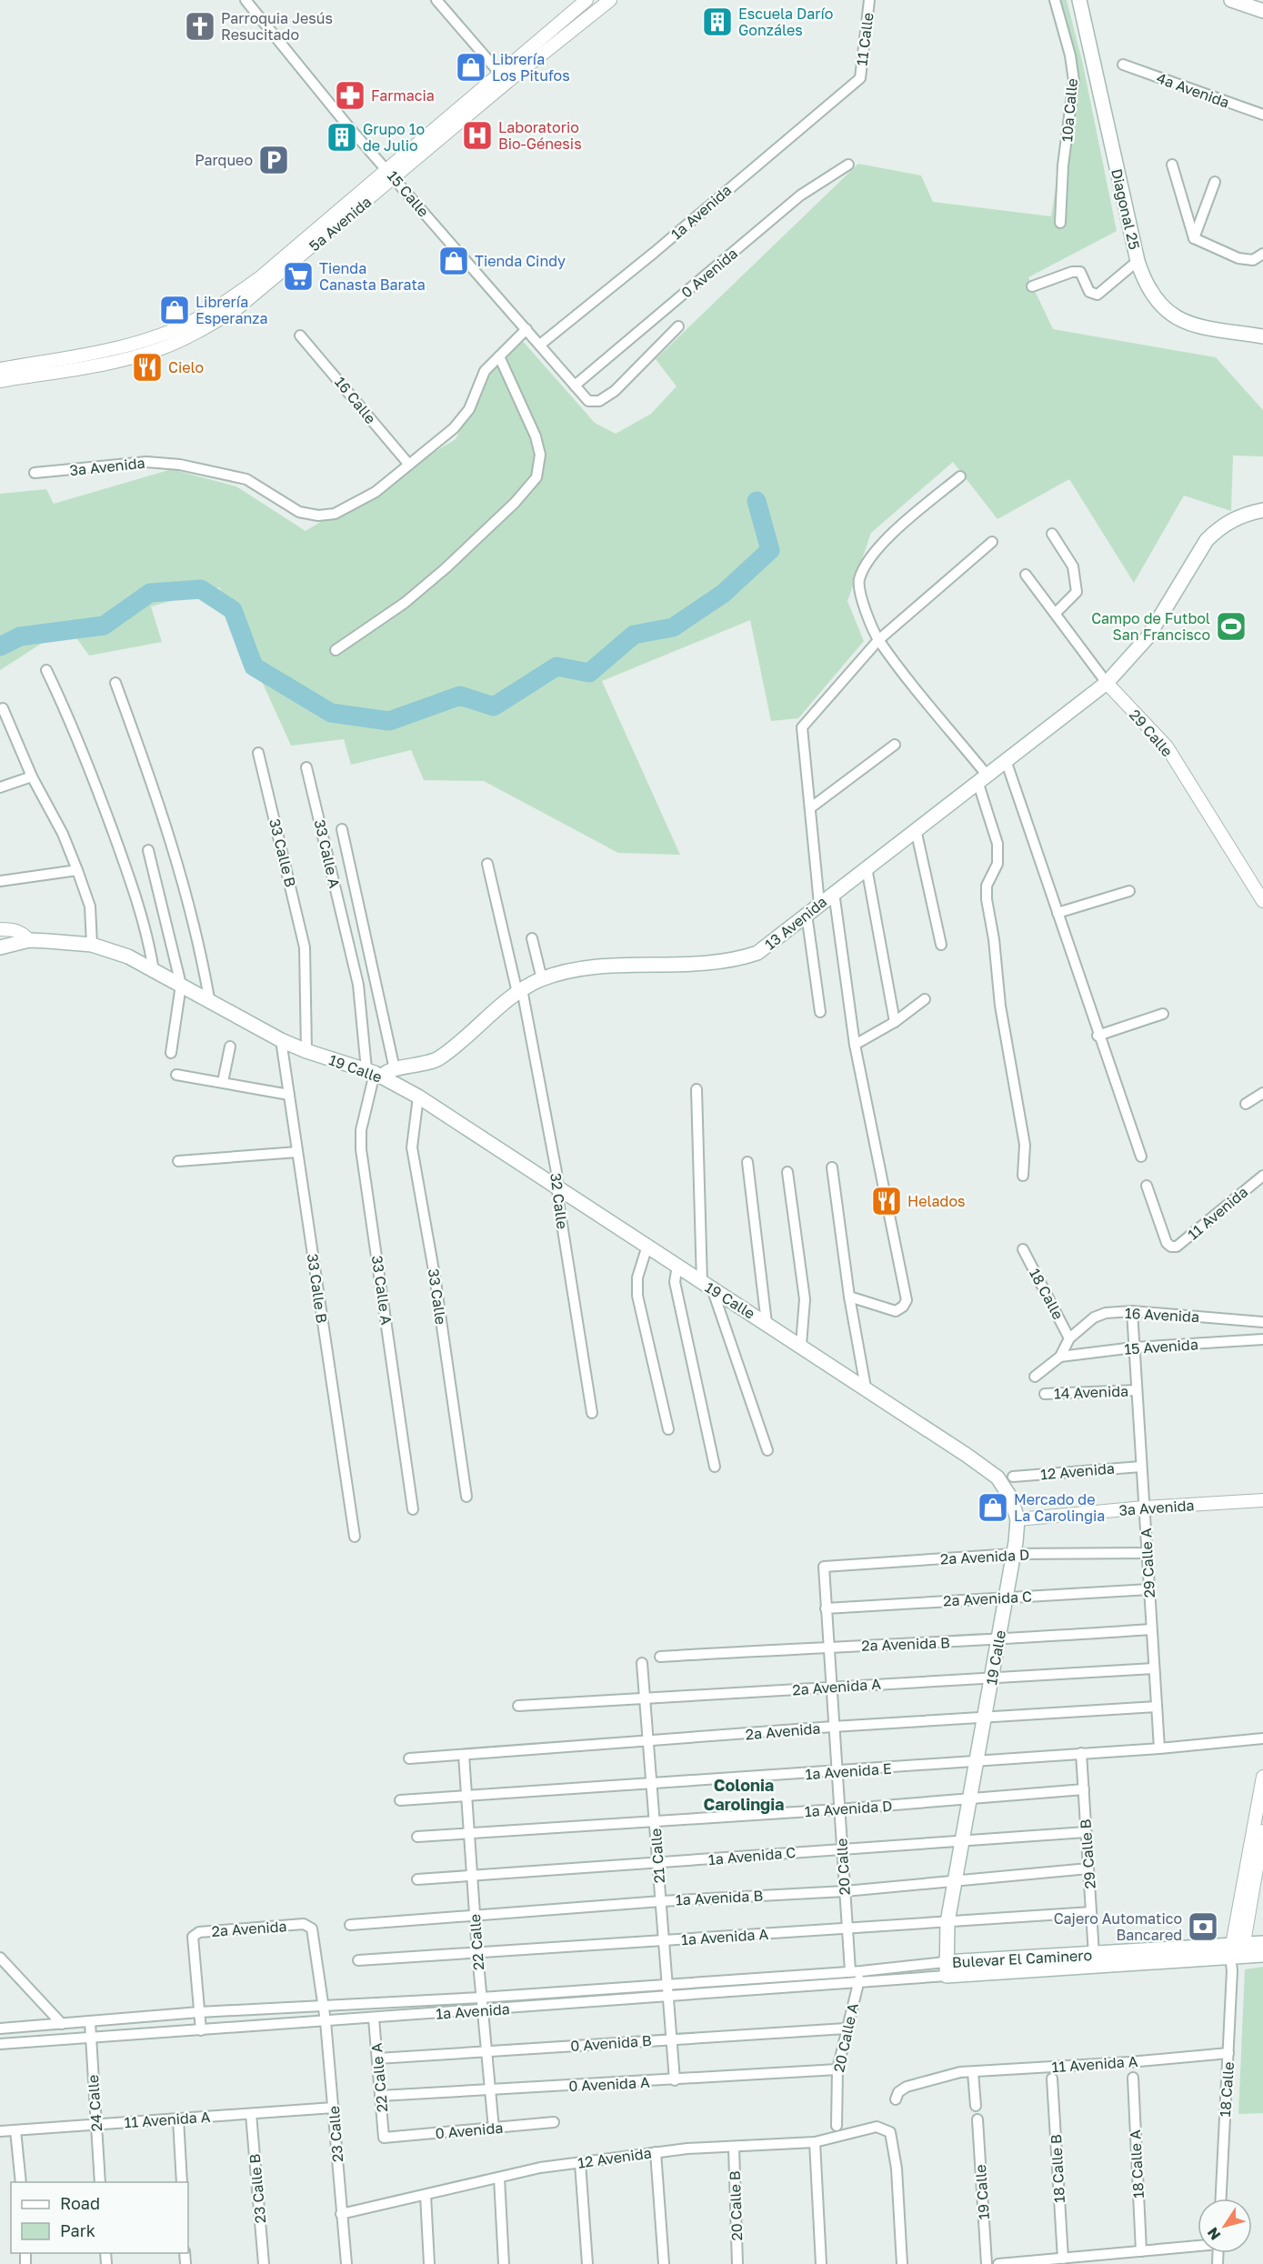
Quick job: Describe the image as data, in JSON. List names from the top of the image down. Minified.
{"streets":{"main road":["Diagonal 25","13 Avenida","19 Calle","Bulevar El Caminero"],"street":["11 Calle","4a Avenida","10a Calle","15 Calle","1a Avenida","5a Avenida","0 Avenida","16 Calle","3a Avenida","29 Calle","33 Calle B","33 Calle A","32 Calle","11 Avenida","18 Calle","33 Calle","16 Avenida","15 Avenida","14 Avenida","12 Avenida","2a Avenida D","29 Calle A","2a Avenida C","2a Avenida B","2a Avenida A","2a Avenida","1a Avenida E","1a Avenida D","29 Calle B","21 Calle","1a Avenida C","20 Calle","1a Avenida B","1a Avenida A","22 Calle","20 Calle A","0 Avenida B","11 Avenida A","22 Calle A","0 Avenida A","24 Calle","23 Calle","18 Calle A","18 Calle B","23 Calle B","20 Calle B"]},"crossings":[["11 Calle","1a Avenida"],["15 Calle","1a Avenida"],["15 Calle","5a Avenida"],["15 Calle","0 Avenida"],["1a Avenida","19 Calle"],["1a Avenida","2a Avenida"],["1a Avenida","21 Calle"],["1a Avenida","20 Calle"],["1a Avenida","22 Calle"],["1a Avenida","Bulevar El Caminero"],["1a Avenida","20 Calle A"],["1a Avenida","22 Calle A"],["1a Avenida","24 Calle"],["1a Avenida","23 Calle"],["0 Avenida","22 Calle"],["0 Avenida","22 Calle A"],["16 Calle","3a Avenida"],["3a Avenida","19 Calle"],["3a Avenida","29 Calle A"],["29 Calle","13 Avenida"],["33 Calle B","19 Calle"],["33 Calle A","13 Avenida"],["33 Calle A","19 Calle"],["13 Avenida","19 Calle"],["13 Avenida","32 Calle"],["19 Calle","32 Calle"],["19 Calle","33 Calle"],["19 Calle","2a Avenida D"],["19 Calle","2a Avenida C"],["19 Calle","2a Avenida B"],["19 Calle","2a Avenida A"],["19 Calle","2a Avenida"],["19 Calle","1a Avenida E"],["19 Calle","1a Avenida D"],["19 Calle","1a Avenida C"],["19 Calle","1a Avenida B"],["19 Calle","1a Avenida A"],["19 Calle","Bulevar El Caminero"],["18 Calle","16 Avenida"],["18 Calle","Bulevar El Caminero"],["18 Calle","11 Avenida A"],["16 Avenida","29 Calle A"],["15 Avenida","29 Calle A"],["14 Avenida","29 Calle A"],["12 Avenida","29 Calle A"],["12 Avenida","23 Calle"],["12 Avenida","20 Calle B"],["2a Avenida D","29 Calle A"],["2a Avenida D","20 Calle"],["29 Calle A","2a Avenida C"],["29 Calle A","2a Avenida B"],["29 Calle A","2a Avenida A"],["29 Calle A","2a Avenida"],["29 Calle A","1a Avenida E"],["2a Avenida C","20 Calle"],["2a Avenida B","20 Calle"],["2a Avenida A","21 Calle"],["2a Avenida A","20 Calle"],["2a Avenida","21 Calle"],["2a Avenida","20 Calle"],["2a Avenida","22 Calle"],["2a Avenida","23 Calle"],["1a Avenida E","29 Calle B"],["1a Avenida E","21 Calle"],["1a Avenida E","20 Calle"],["1a Avenida E","22 Calle"],["1a Avenida D","29 Calle B"],["1a Avenida D","21 Calle"],["1a Avenida D","20 Calle"],["1a Avenida D","22 Calle"],["29 Calle B","1a Avenida C"],["29 Calle B","1a Avenida B"],["29 Calle B","1a Avenida A"],["29 Calle B","Bulevar El Caminero"],["21 Calle","1a Avenida C"],["21 Calle","1a Avenida B"],["21 Calle","1a Avenida A"],["21 Calle","0 Avenida B"],["21 Calle","0 Avenida A"],["1a Avenida C","20 Calle"],["1a Avenida C","22 Calle"],["20 Calle","1a Avenida B"],["20 Calle","1a Avenida A"],["20 Calle","20 Calle A"],["1a Avenida B","22 Calle"],["1a Avenida A","22 Calle"],["22 Calle","0 Avenida B"],["22 Calle","0 Avenida A"],["20 Calle A","0 Avenida B"],["20 Calle A","0 Avenida A"],["0 Avenida B","22 Calle A"],["11 Avenida A","24 Calle"],["11 Avenida A","23 Calle"],["11 Avenida A","23 Calle B"],["22 Calle A","0 Avenida A"]],"districts":["Colonia Carolingia"],"places":{"building":["Escuela Darío Gonzáles","Grupo 1o de Julio"],"church":["Parroquia Jesús Resucitado"],"shop":["Librería Los Pitufos","Tienda Cindy","Librería Esperanza","Mercado de La Carolingia"],"pharmacy":["Farmacia"],"hospital":["Laboratorio Bio-Génesis"],"parking":["Parqueo"],"supermarket":["Tienda Canasta Barata"],"restaurant":["Cielo","Helados"],"sports":["Campo de Futbol San Francisco"],"bank":["Cajero Automatico Bancared"]},"legend":["Road","Park"],"north":"bottom left"}
